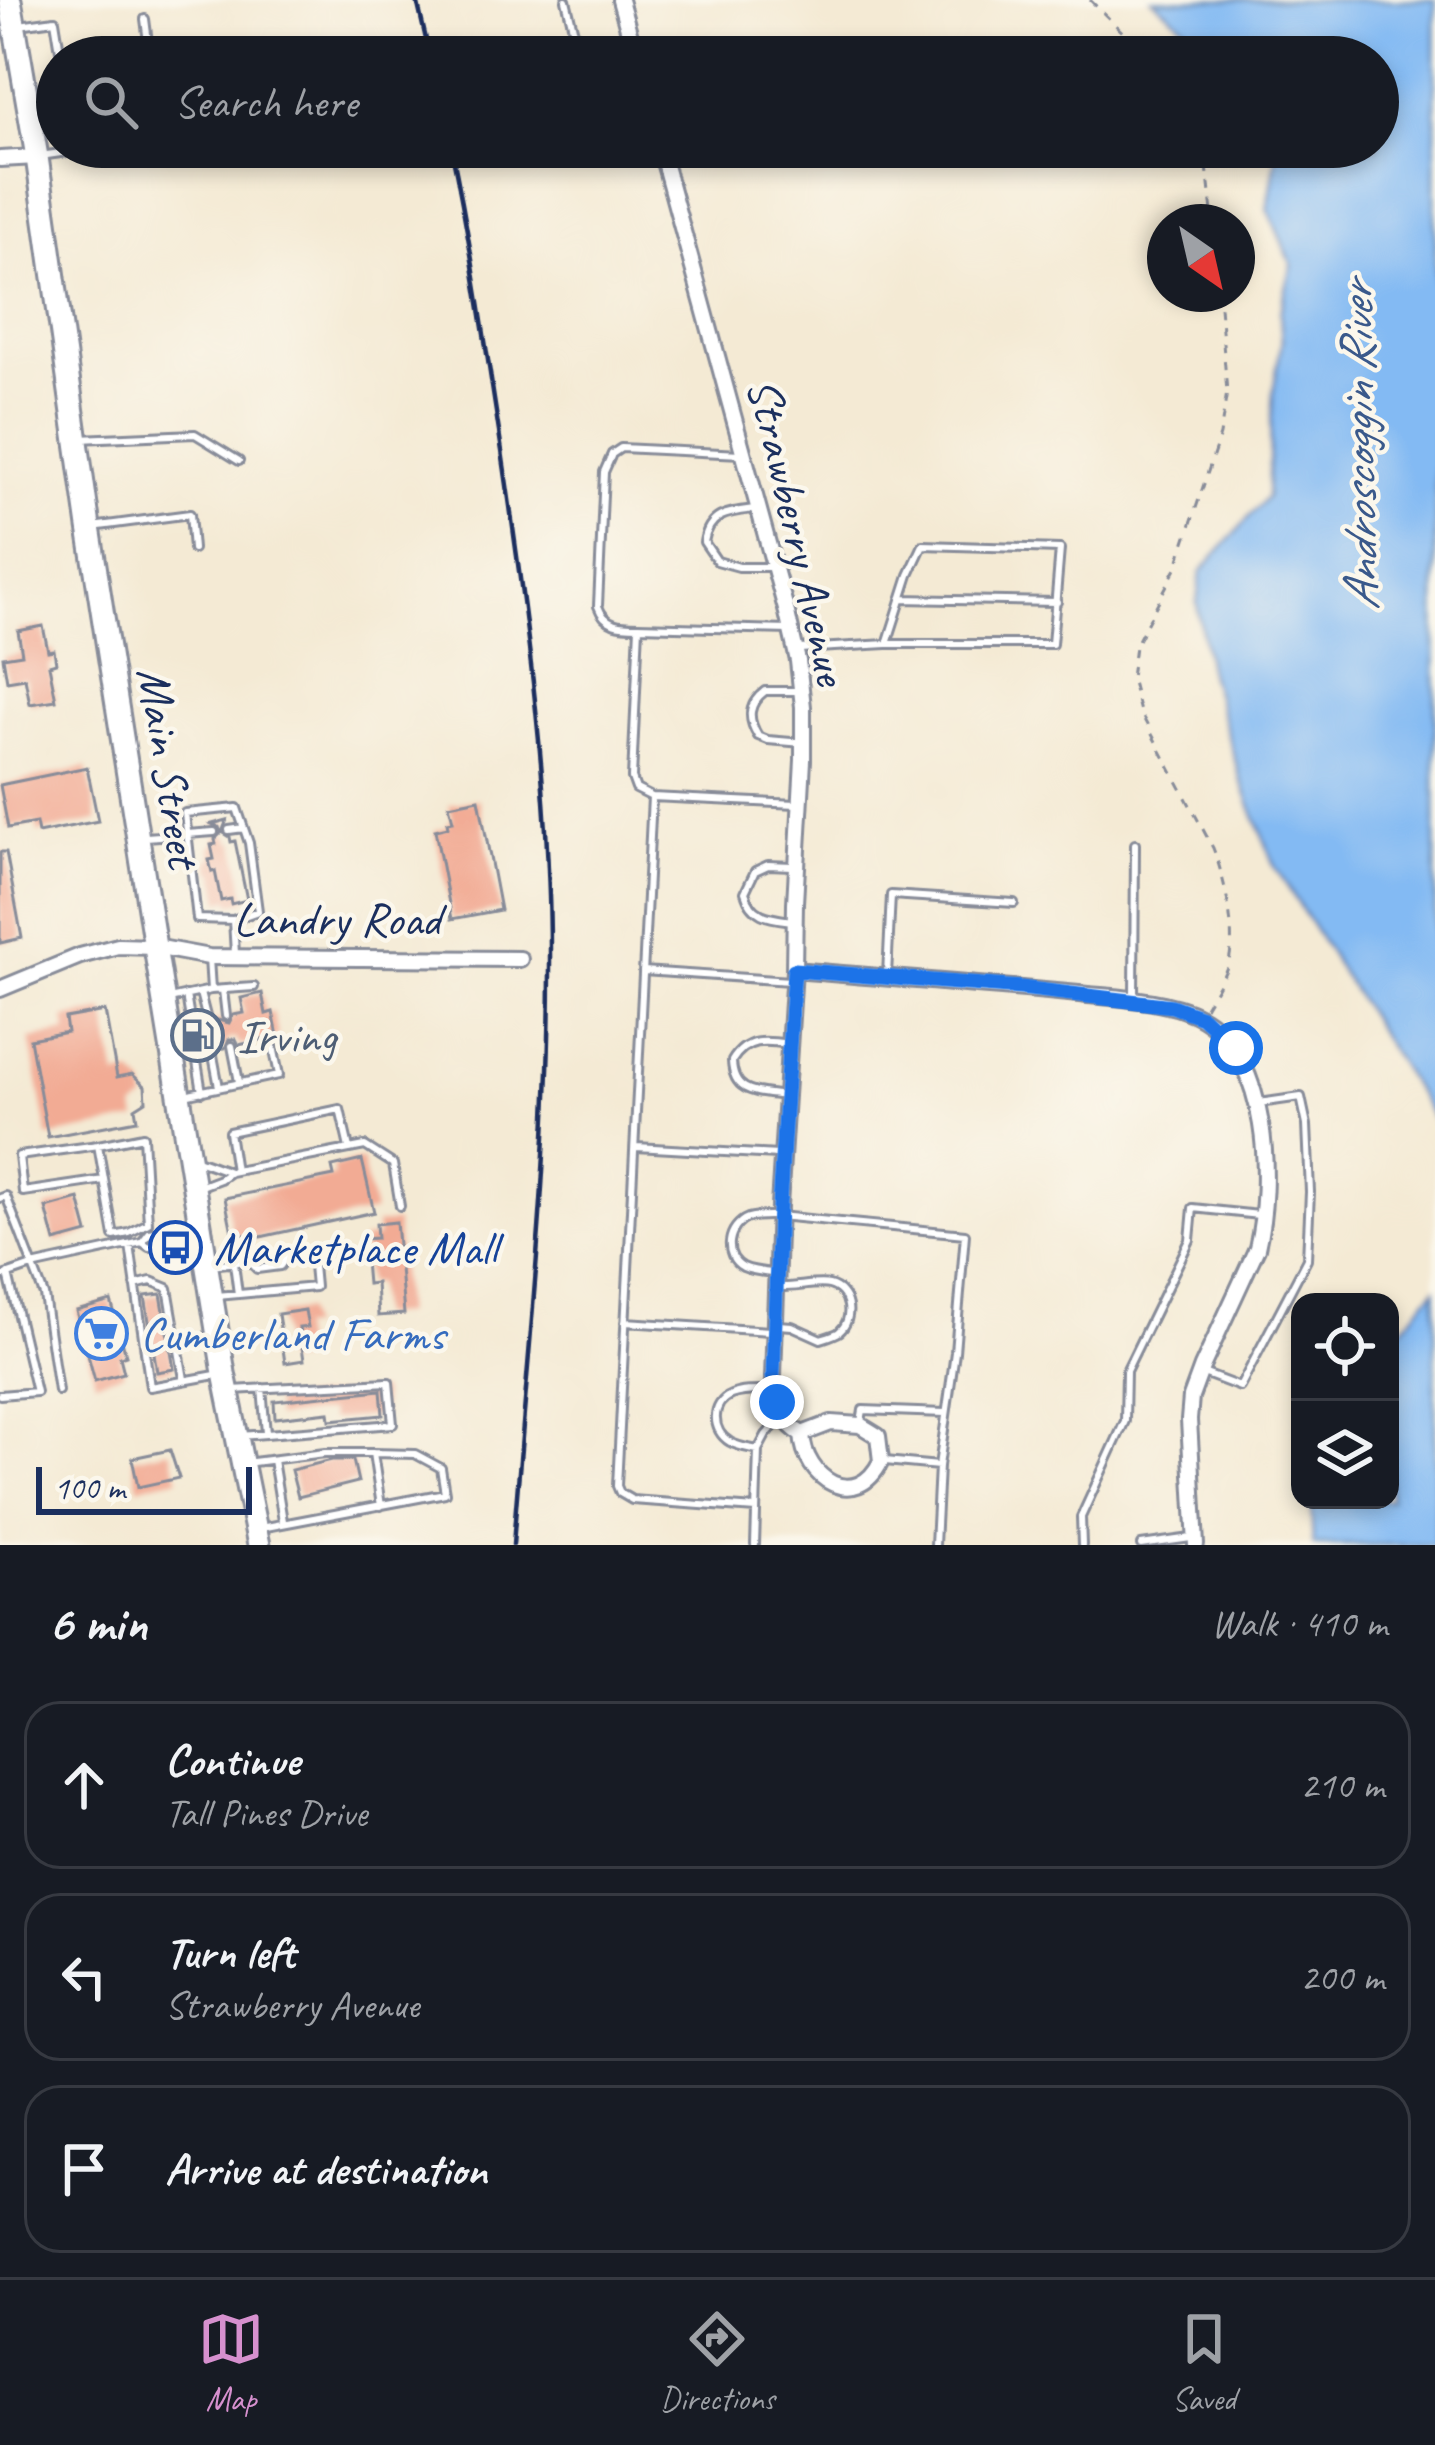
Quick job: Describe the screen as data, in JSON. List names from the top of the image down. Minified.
{"streets":{"highway":["Main Street"],"street":["Strawberry Avenue","Landry Road"]},"crossings":[["Main Street","Landry Road"]],"water":["Androscoggin River"],"places":{"fuel station":["Irving"],"bus stop":["Marketplace Mall"],"supermarket":["Cumberland Farms"]},"scale_bar":"100 m","north":"bottom right","page":{"search":"Search here","scale":"100 m","heading":["6 min","Walk · 410 m"],"list":[["Continue","Tall Pines Drive","210 m"],["Turn left","Strawberry Avenue","200 m"],"Arrive at destination"],"nav":["Map","Directions","Saved"]}}
